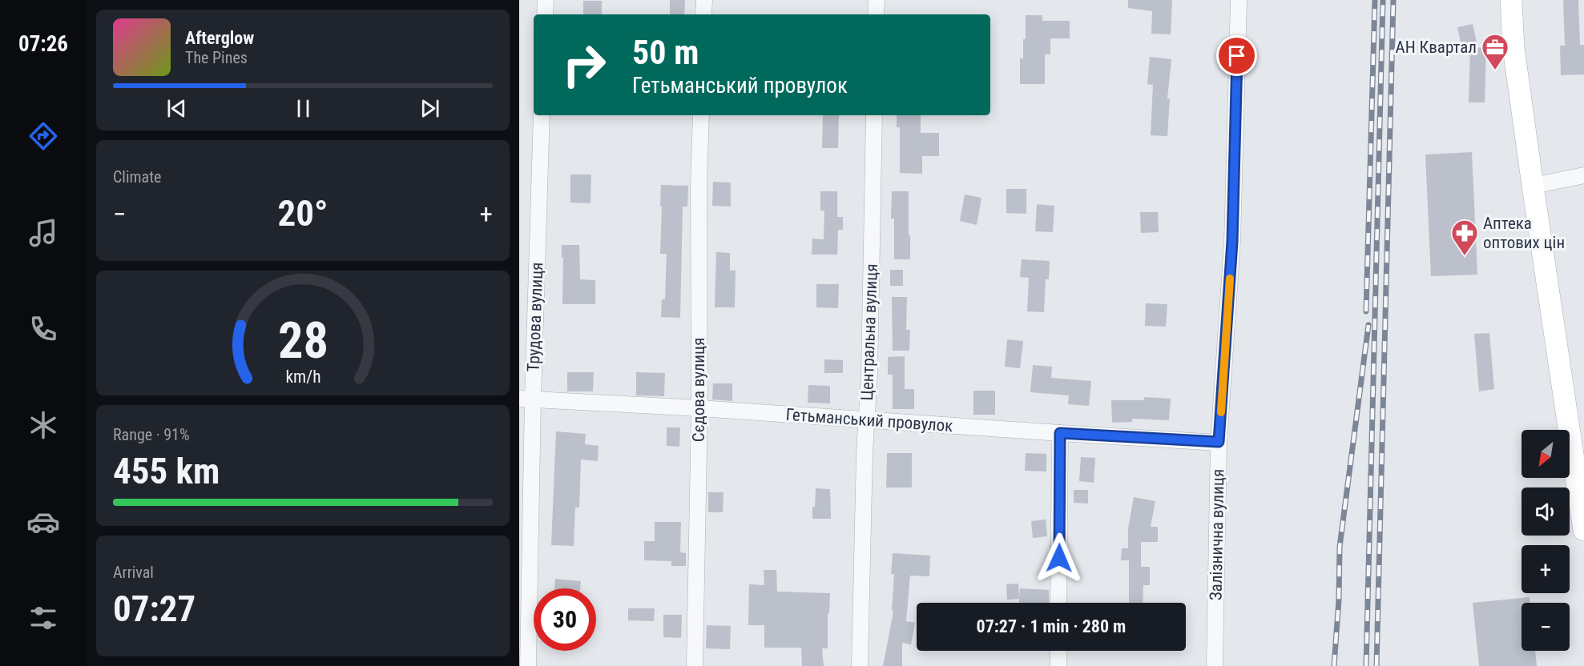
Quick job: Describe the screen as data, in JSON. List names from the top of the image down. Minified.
{"streets":{"street":["Трудова вулиця","Центральна вулиця","Сєдова вулиця","Гетьманський провулок","Залізнична вулиця"]},"crossings":[["Трудова вулиця","Гетьманський провулок"],["Центральна вулиця","Гетьманський провулок"],["Сєдова вулиця","Гетьманський провулок"],["Гетьманський провулок","Залізнична вулиця"]],"places":{"office":["АН Квартал"],"pharmacy":["Аптека оптових цін"]},"north":"bottom left","page":{"tabs":"07:26","turn":["50 m","Гетьманський провулок"],"song":["Afterglow","The Pines"],"tile":["Climate",["Range · 91%","455 km"],["Arrival","07:27"]],"heat":["−","20°","+"],"map_buttons":["+","−"],"limit":"30","trip":"07:27 · 1 min · 280 m","gauge":["28","km/h"]}}
